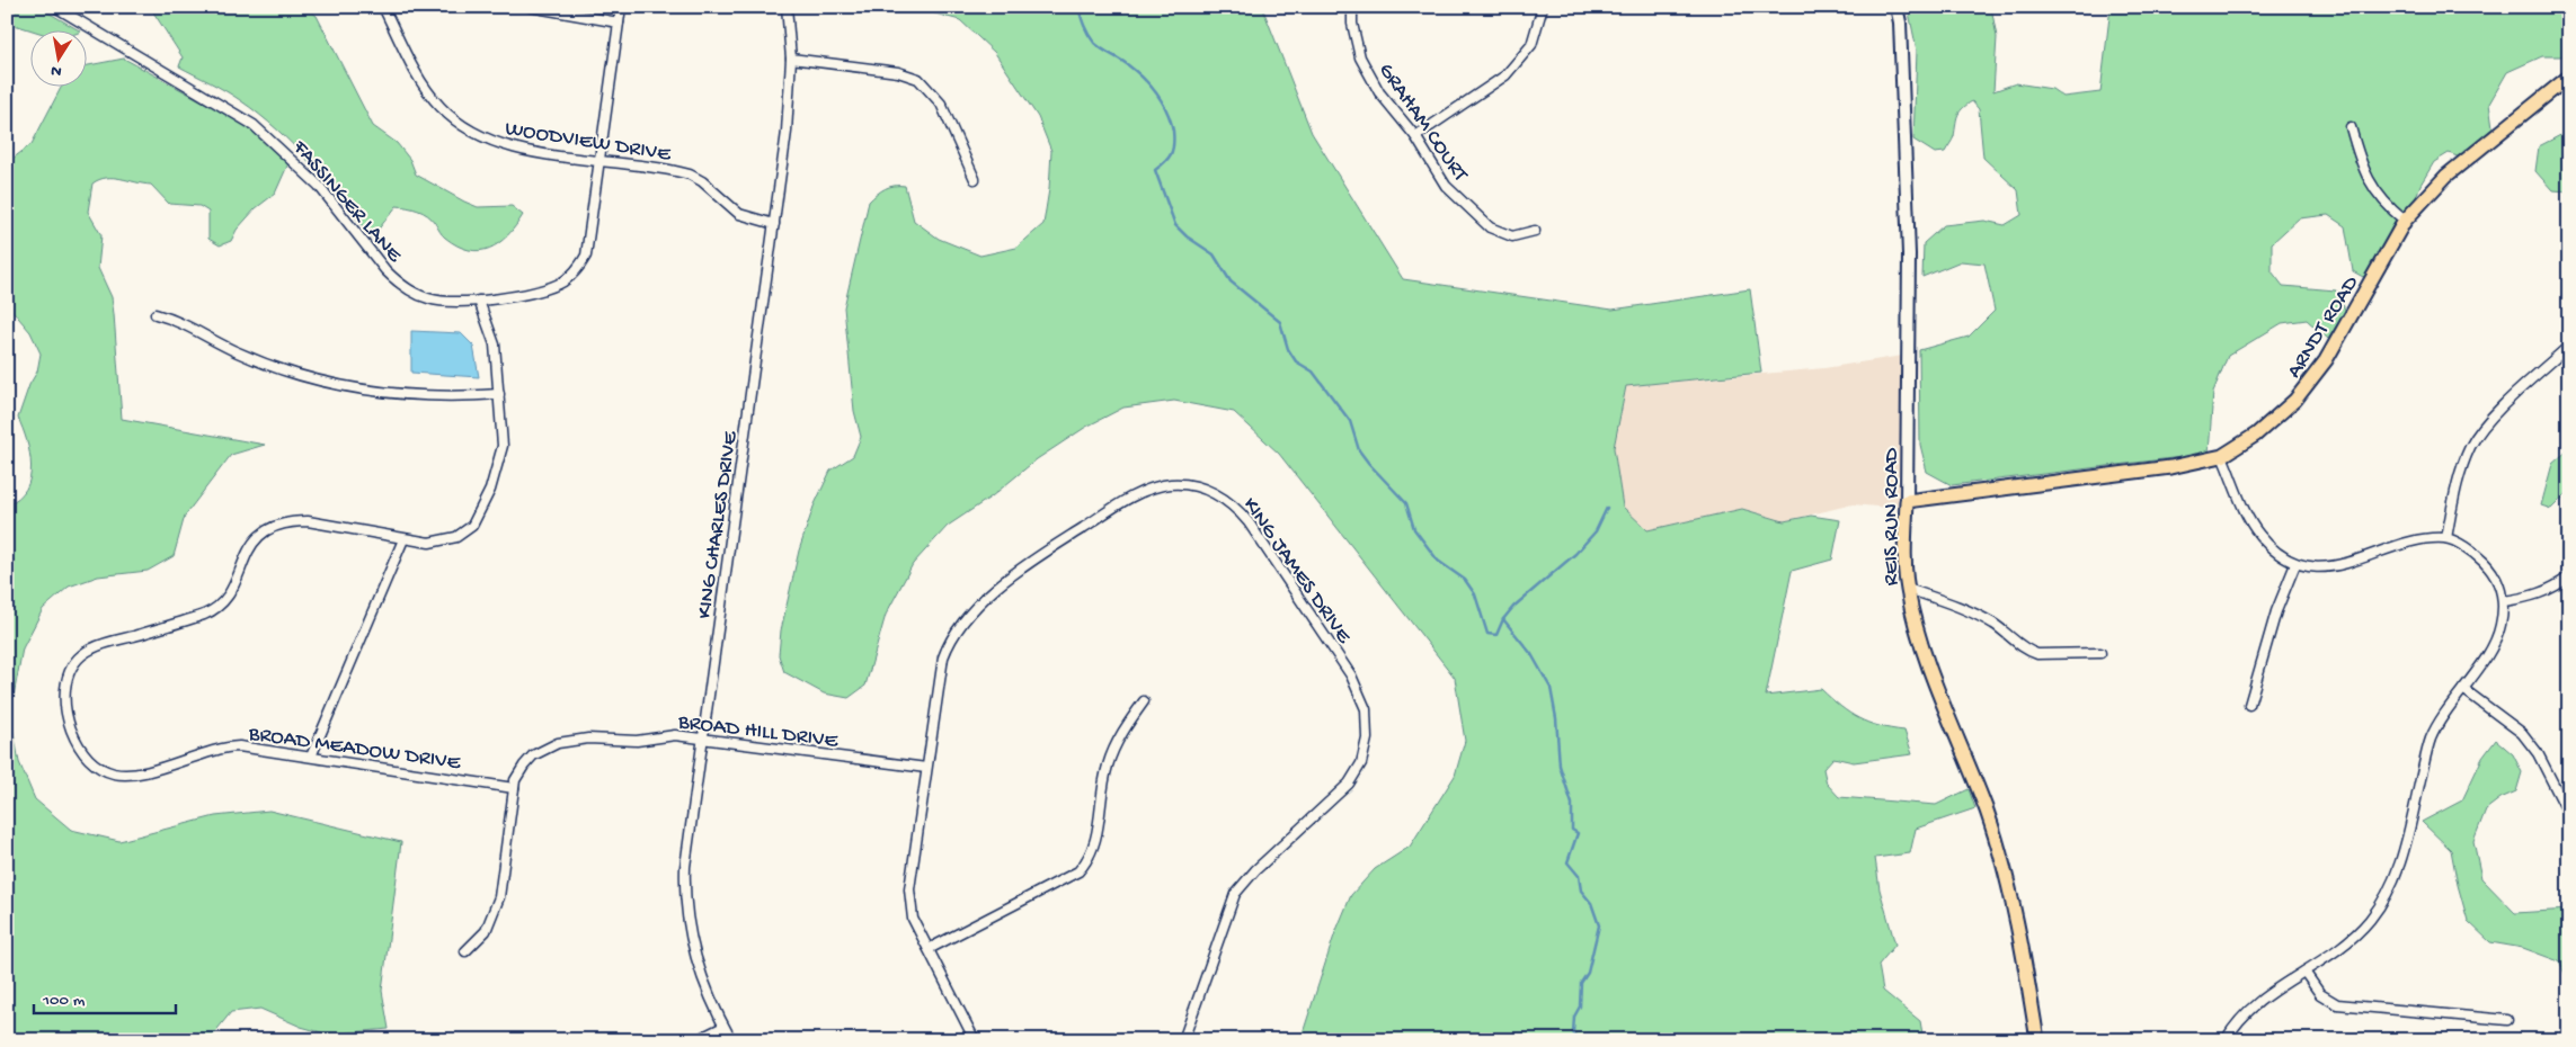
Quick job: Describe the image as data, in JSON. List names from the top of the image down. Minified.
{"streets":{"main road":["ARNDT ROAD","REIS RUN ROAD"],"street":["GRAHAM COURT","WOODVIEW DRIVE","FASSINGER LANE","KING CHARLES DRIVE","KING JAMES DRIVE","BROAD HILL DRIVE","BROAD MEADOW DRIVE"]},"crossings":[["WOODVIEW DRIVE","FASSINGER LANE"],["WOODVIEW DRIVE","KING CHARLES DRIVE"],["FASSINGER LANE","BROAD MEADOW DRIVE"],["ARNDT ROAD","REIS RUN ROAD"],["KING CHARLES DRIVE","BROAD HILL DRIVE"],["KING JAMES DRIVE","BROAD HILL DRIVE"],["BROAD HILL DRIVE","BROAD MEADOW DRIVE"]],"scale_bar":"100 m","north":"bottom"}
